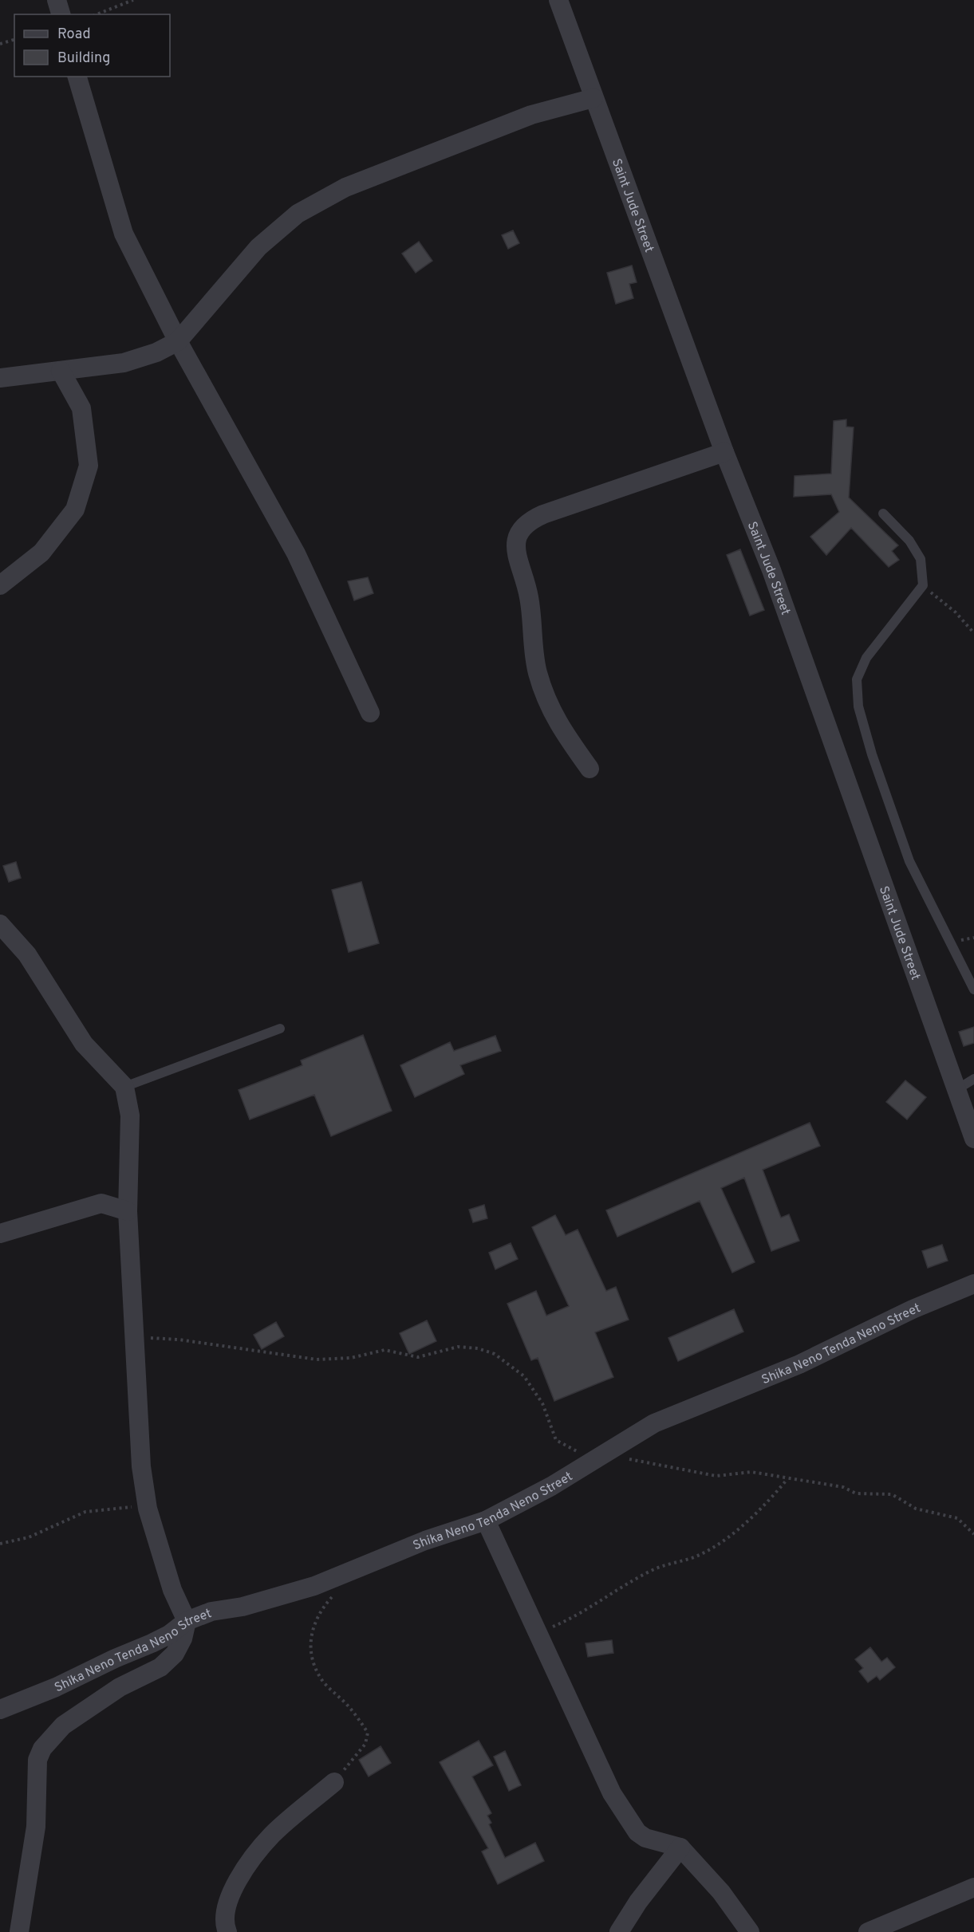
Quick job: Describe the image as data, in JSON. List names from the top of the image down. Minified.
{"streets":{"street":["Saint Jude Street","Shika Neno Tenda Neno Street"]},"legend":["Road","Building"]}
